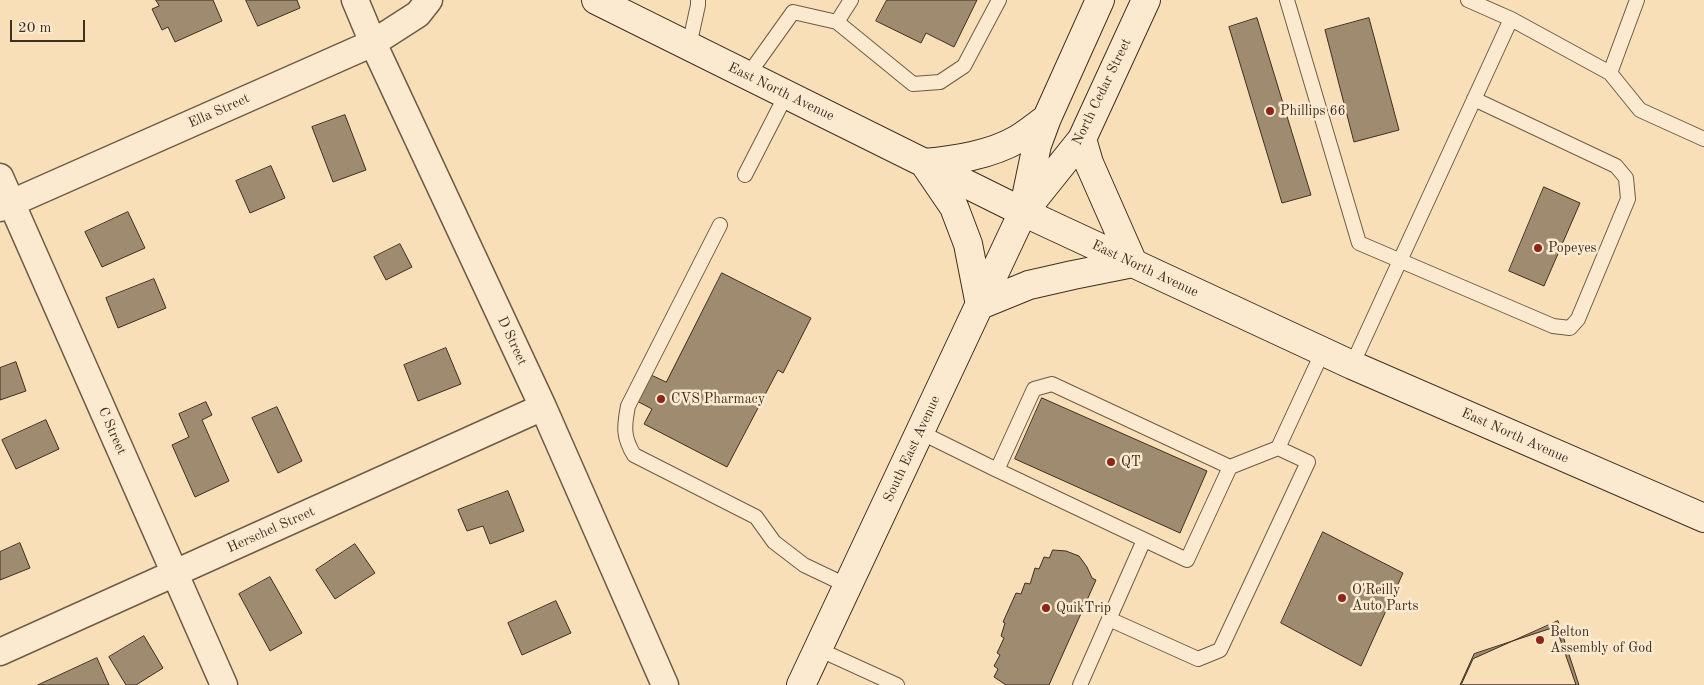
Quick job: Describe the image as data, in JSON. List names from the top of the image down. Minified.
{"streets":{"main road":["East North Avenue","North Cedar Street","South East Avenue"],"street":["Ella Street","D Street","C Street","Herschel Street"]},"crossings":[["East North Avenue","North Cedar Street"],["East North Avenue","South East Avenue"],["North Cedar Street","South East Avenue"],["Ella Street","D Street"],["Ella Street","C Street"],["D Street","Herschel Street"],["C Street","Herschel Street"]],"places":["Phillips 66","Popeyes","CVS Pharmacy","QT","O'Reilly Auto Parts","QuikTrip","Belton Assembly of God"],"scale_bar":"20 m"}
